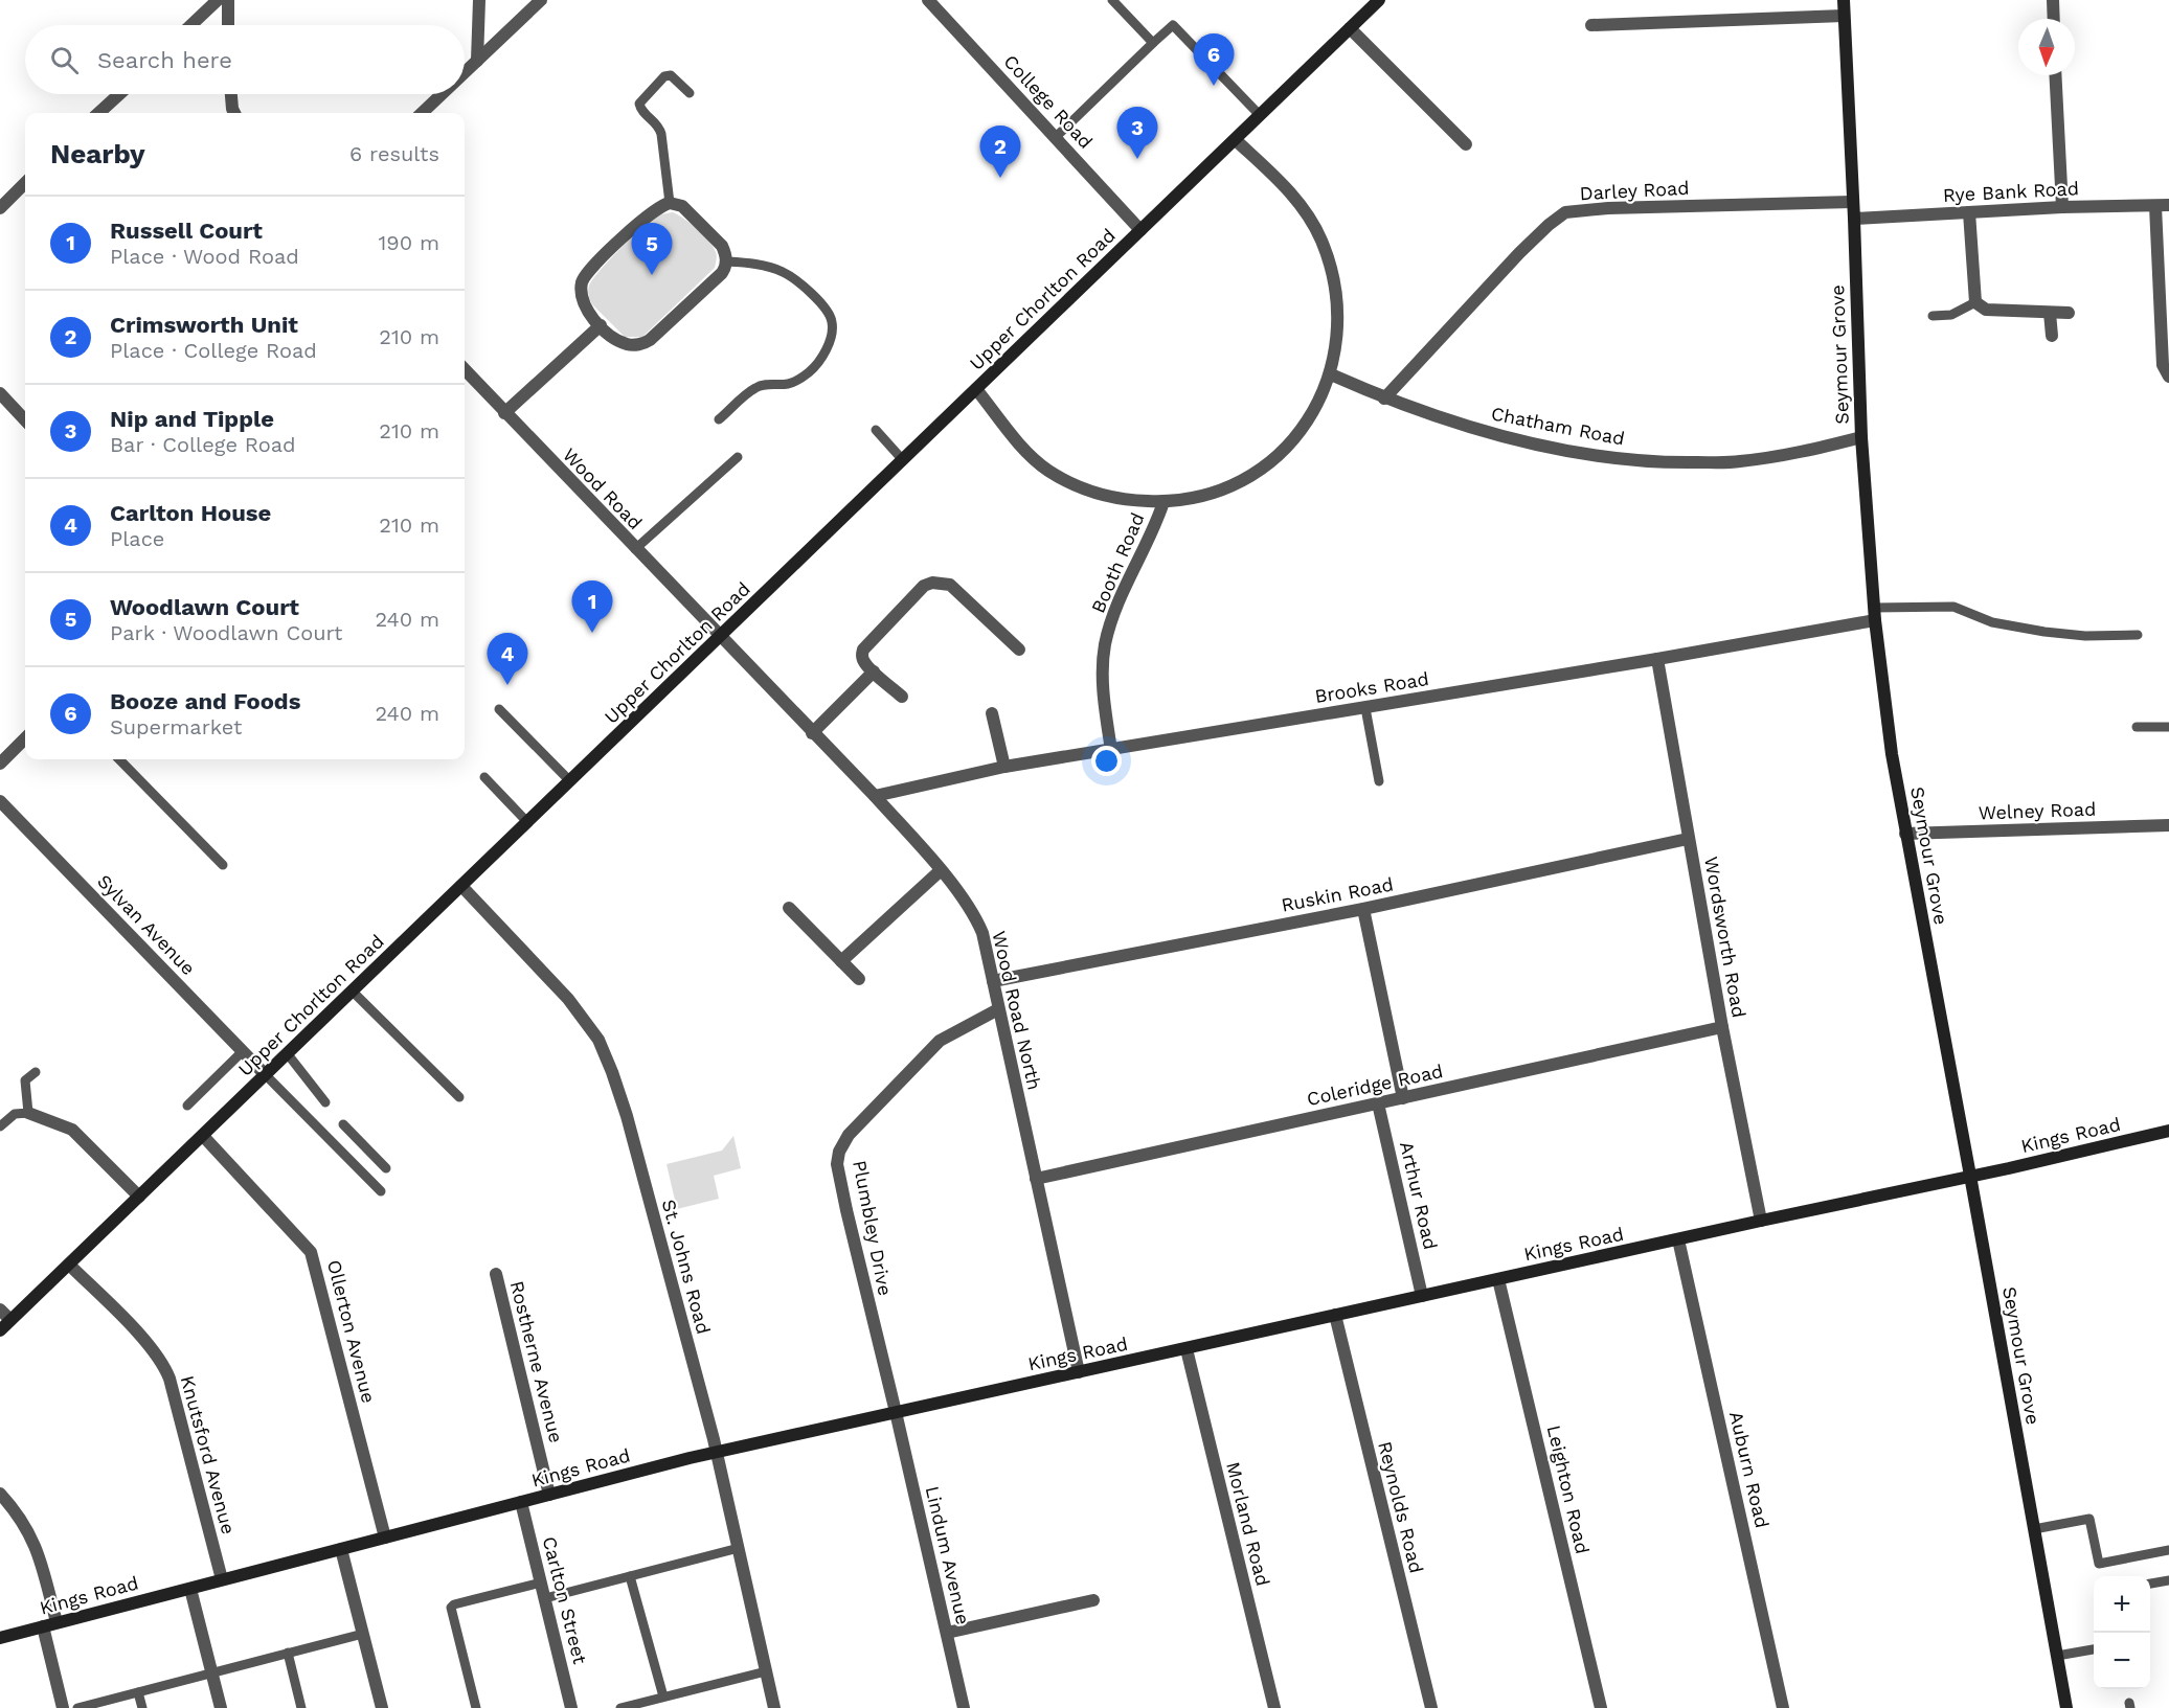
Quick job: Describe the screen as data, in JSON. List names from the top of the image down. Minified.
{"streets":{"main road":["Upper Chorlton Road","Seymour Grove","Kings Road"],"street":["College Road","Darley Road","Rye Bank Road","Chatham Road","Wood Road","Booth Road","Brooks Road","Welney Road","Ruskin Road","Sylvan Avenue","Wordsworth Road","Wood Road North","Coleridge Road","Arthur Road","Plumbley Drive","St. Johns Road","Ollerton Avenue","Rostherne Avenue","Knutsford Avenue","Auburn Road","Leighton Road","Reynolds Road","Morland Road","Lindum Avenue","Carlton Street"]},"crossings":[["College Road","Upper Chorlton Road"],["Darley Road","Seymour Grove"],["Darley Road","Chatham Road"],["Rye Bank Road","Seymour Grove"],["Upper Chorlton Road","Wood Road"],["Upper Chorlton Road","Sylvan Avenue"],["Upper Chorlton Road","Wood Road North"],["Upper Chorlton Road","St. Johns Road"],["Upper Chorlton Road","Ollerton Avenue"],["Upper Chorlton Road","Knutsford Avenue"],["Seymour Grove","Chatham Road"],["Seymour Grove","Brooks Road"],["Seymour Grove","Welney Road"],["Seymour Grove","Kings Road"],["Wood Road","Wood Road North"],["Booth Road","Brooks Road"],["Brooks Road","Wordsworth Road"],["Brooks Road","Wood Road North"],["Ruskin Road","Wordsworth Road"],["Ruskin Road","Wood Road North"],["Wordsworth Road","Coleridge Road"],["Wordsworth Road","Kings Road"],["Wood Road North","Coleridge Road"],["Wood Road North","Kings Road"],["Wood Road North","Plumbley Drive"],["Coleridge Road","Arthur Road"],["Kings Road","Arthur Road"],["Kings Road","Plumbley Drive"],["Kings Road","St. Johns Road"],["Kings Road","Ollerton Avenue"],["Kings Road","Rostherne Avenue"],["Kings Road","Knutsford Avenue"],["Kings Road","Auburn Road"],["Kings Road","Leighton Road"],["Kings Road","Reynolds Road"],["Kings Road","Morland Road"],["Kings Road","Lindum Avenue"],["Kings Road","Carlton Street"],["Plumbley Drive","Lindum Avenue"]],"north":"bottom","page":{"search":"Search here","pins":["6","3","2","5","1","4"],"heading":["Nearby","6 results"],"list":[{"mark":"1","name":"Russell Court","note":"Place · Wood Road","value":"190 m"},{"mark":"2","name":"Crimsworth Unit","note":"Place · College Road","value":"210 m"},{"mark":"3","name":"Nip and Tipple","note":"Bar · College Road","value":"210 m"},{"mark":"4","name":"Carlton House","note":"Place","value":"210 m"},{"mark":"5","name":"Woodlawn Court","note":"Park · Woodlawn Court","value":"240 m"},{"mark":"6","name":"Booze and Foods","note":"Supermarket","value":"240 m"}],"map_buttons":["+","−"]}}
